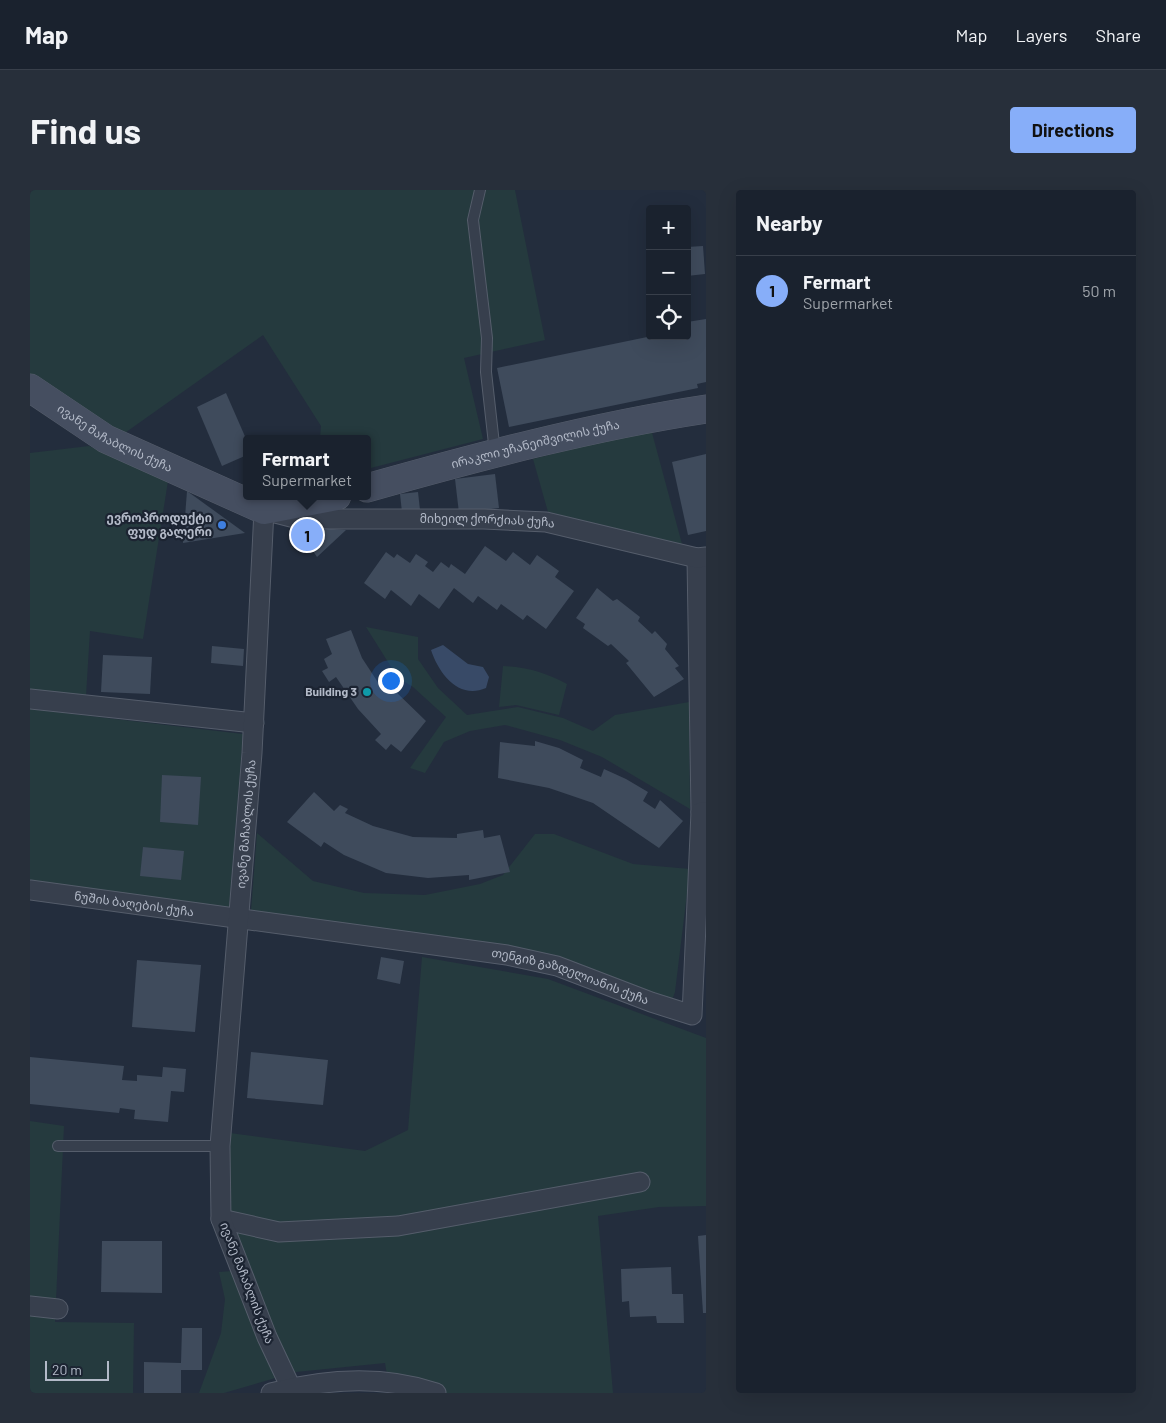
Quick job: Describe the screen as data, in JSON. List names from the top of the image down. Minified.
{"streets":{"street":["ივანე მაჩაბლის ქუჩა","ირაკლი უჩანეიშვილის ქუჩა","მიხეილ ქორქიას ქუჩა","ნუშის ბაღების ქუჩა","თენგიზ გაზდელიანის ქუჩა"]},"crossings":[["ივანე მაჩაბლის ქუჩა","მიხეილ ქორქიას ქუჩა"],["ივანე მაჩაბლის ქუჩა","ნუშის ბაღების ქუჩა"],["ივანე მაჩაბლის ქუჩა","თენგიზ გაზდელიანის ქუჩა"],["მიხეილ ქორქიას ქუჩა","თენგიზ გაზდელიანის ქუჩა"],["ნუშის ბაღების ქუჩა","თენგიზ გაზდელიანის ქუჩა"]],"places":["ევროპროდუქტი ფუდ გალერი","Building 3"],"scale_bar":"20 m","page":{"header":"Map","nav":["Map","Layers","Share"],"buttons":"Directions","title":"Find us","heading":"Nearby","map_buttons":["+","−"],"list":[{"mark":"1","name":"Fermart","note":"Supermarket","value":"50 m"}],"popup":["Fermart","Supermarket"],"pins":"1","scale":"20 m"}}
